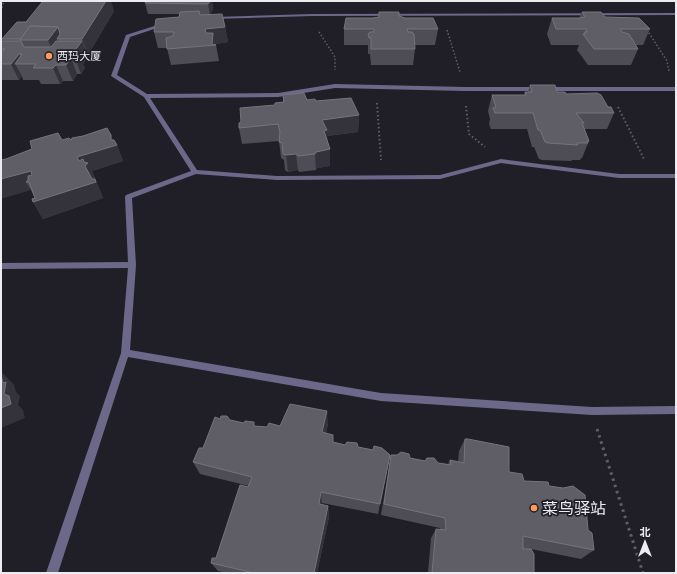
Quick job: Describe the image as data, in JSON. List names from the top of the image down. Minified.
{"places":["西玛大厦","菜鸟驿站"],"north":"top"}
